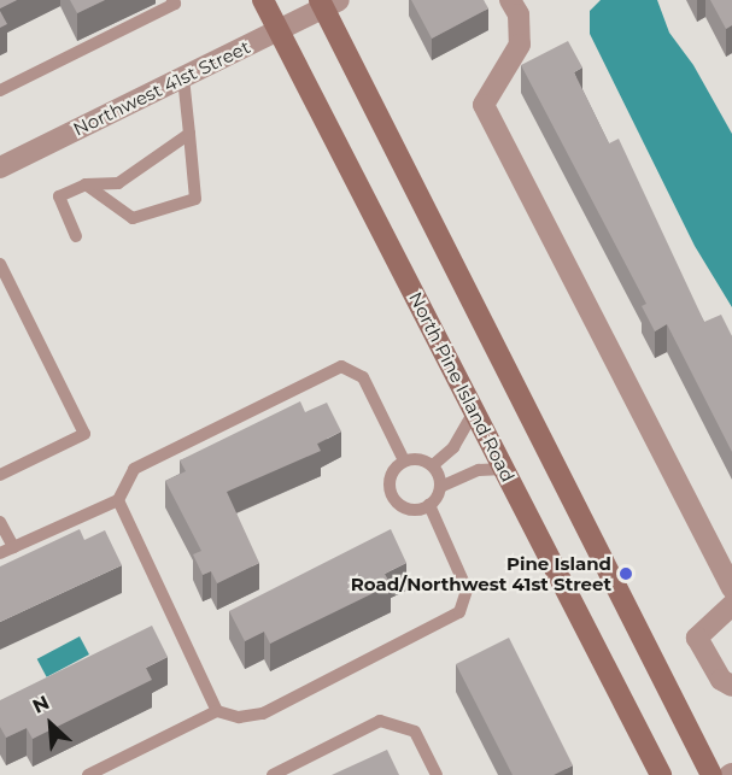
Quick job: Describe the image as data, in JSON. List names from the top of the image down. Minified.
{"streets":{"main road":["North Pine Island Road"],"street":["Northwest 41st Street"]},"crossings":[["Northwest 41st Street","North Pine Island Road"]],"places":["Pine Island Road/Northwest 41st Street"],"north":"top left"}
